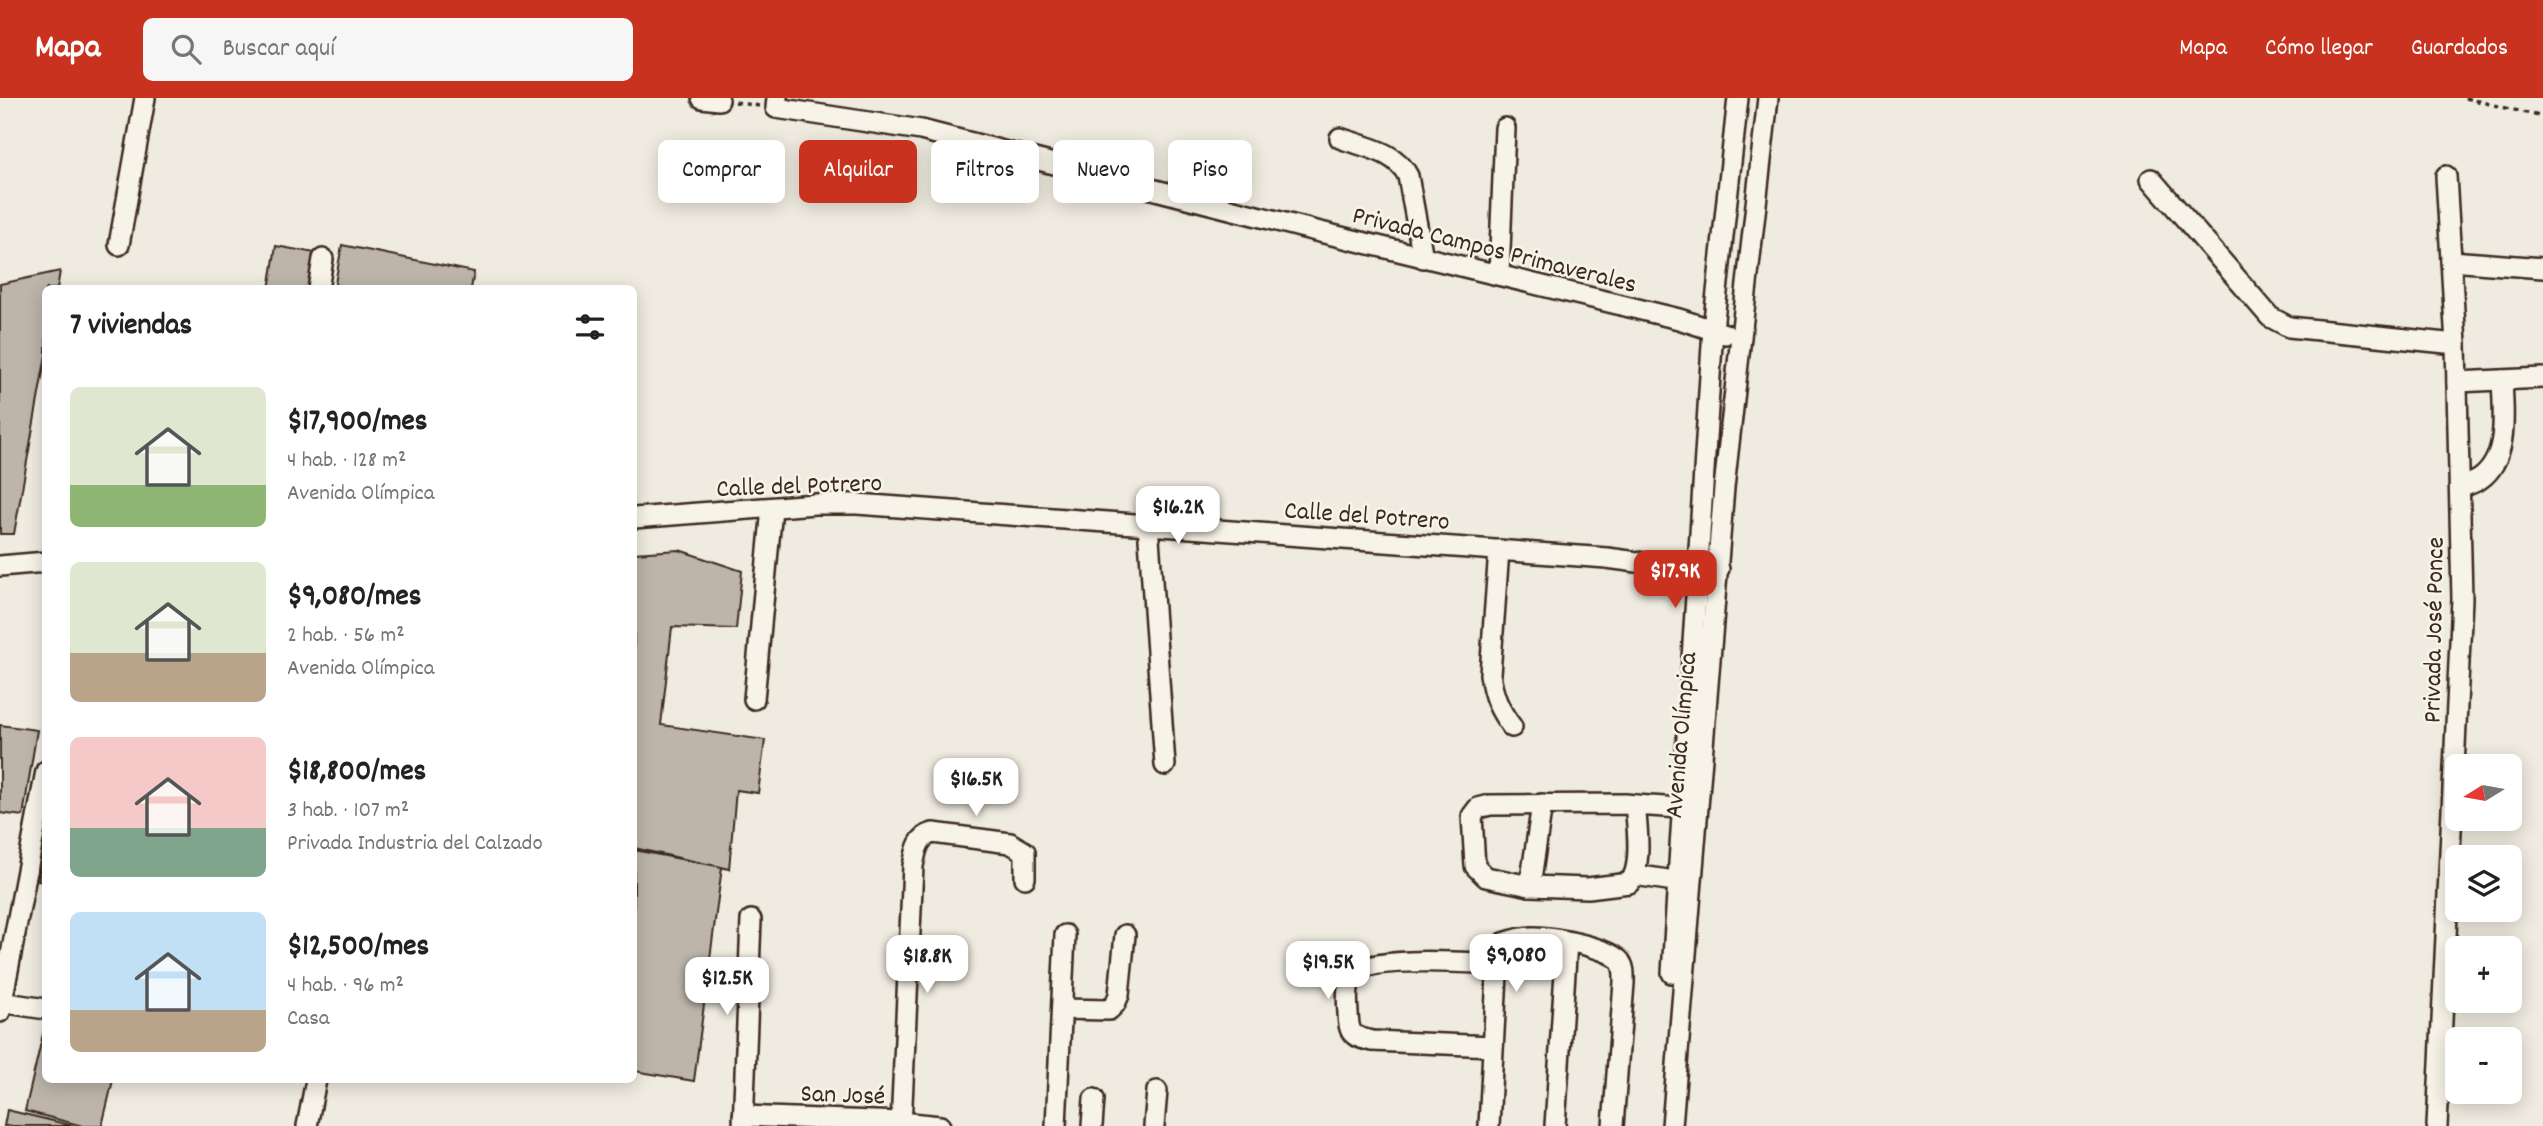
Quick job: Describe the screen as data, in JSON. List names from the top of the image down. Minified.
{"streets":{"street":["Privada Campos Primaverales","Calle del Potrero","Privada José Ponce","Avenida Olímpica","San José"]},"crossings":[["Privada Campos Primaverales","Avenida Olímpica"],["Calle del Potrero","Avenida Olímpica"]],"north":"left","page":{"header":"Mapa","search":"Buscar aquí","nav":["Mapa","Cómo llegar","Guardados"],"chip":["Comprar","Alquilar","Filtros","Nuevo","Piso"],"heading":"7 viviendas","list":[{"name":"$17,900/mes","note":"4 hab. · 128 m² · Avenida Olímpica"},{"name":"$9,080/mes","note":"2 hab. · 56 m² · Avenida Olímpica"},{"name":"$18,800/mes","note":"3 hab. · 107 m² · Privada Industria del Calzado"},{"name":"$12,500/mes","note":"4 hab. · 96 m² · Casa"}],"price":["$16.2K","$17.9K","$16.5K","$9,080","$18.8K","$19.5K","$12.5K"],"map_buttons":["+","−"]}}
